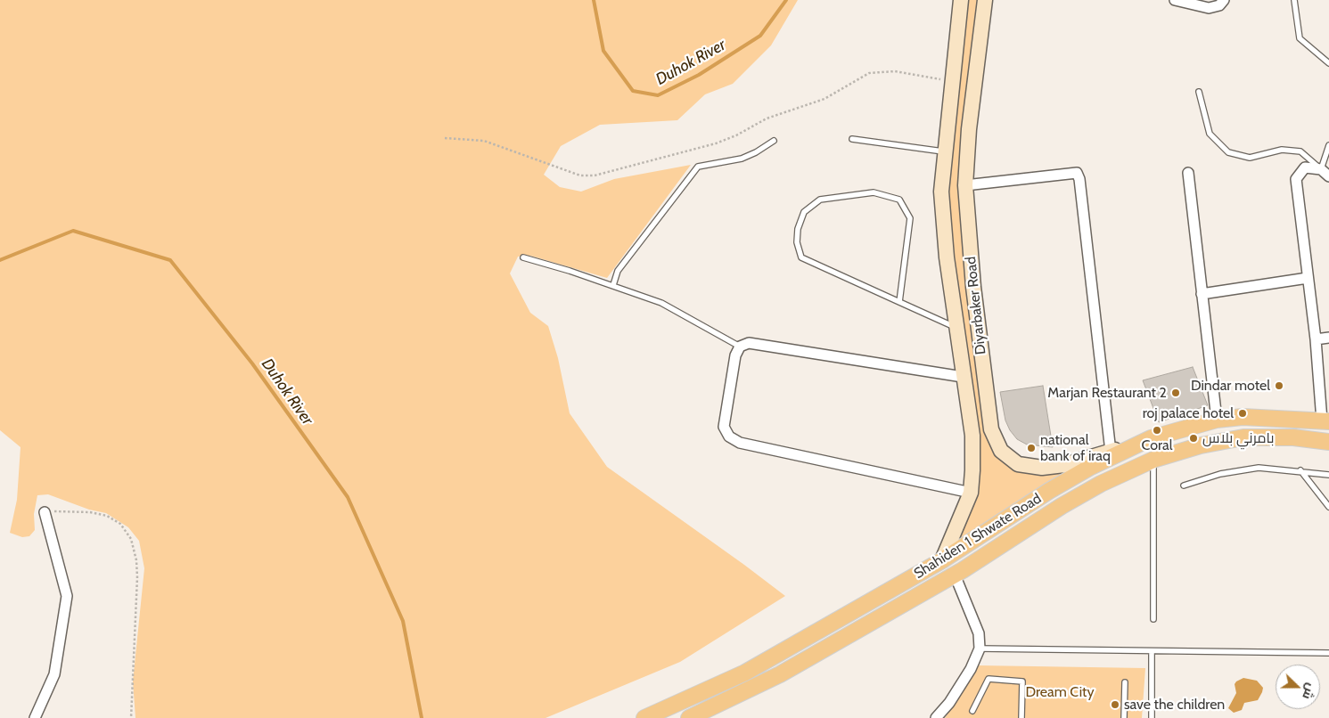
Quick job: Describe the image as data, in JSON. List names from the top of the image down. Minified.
{"streets":{"main road":["Diyarbaker Road","Shahiden 1 Shwate Road"]},"crossings":[["Diyarbaker Road","Shahiden 1 Shwate Road"]],"water":["Duhok River"],"parks":["Dream City"],"places":["Dindar motel","Marjan Restaurant 2","roj palace hotel","Coral","بامرني بلاس","national bank of iraq","save the children"],"north":"right"}
